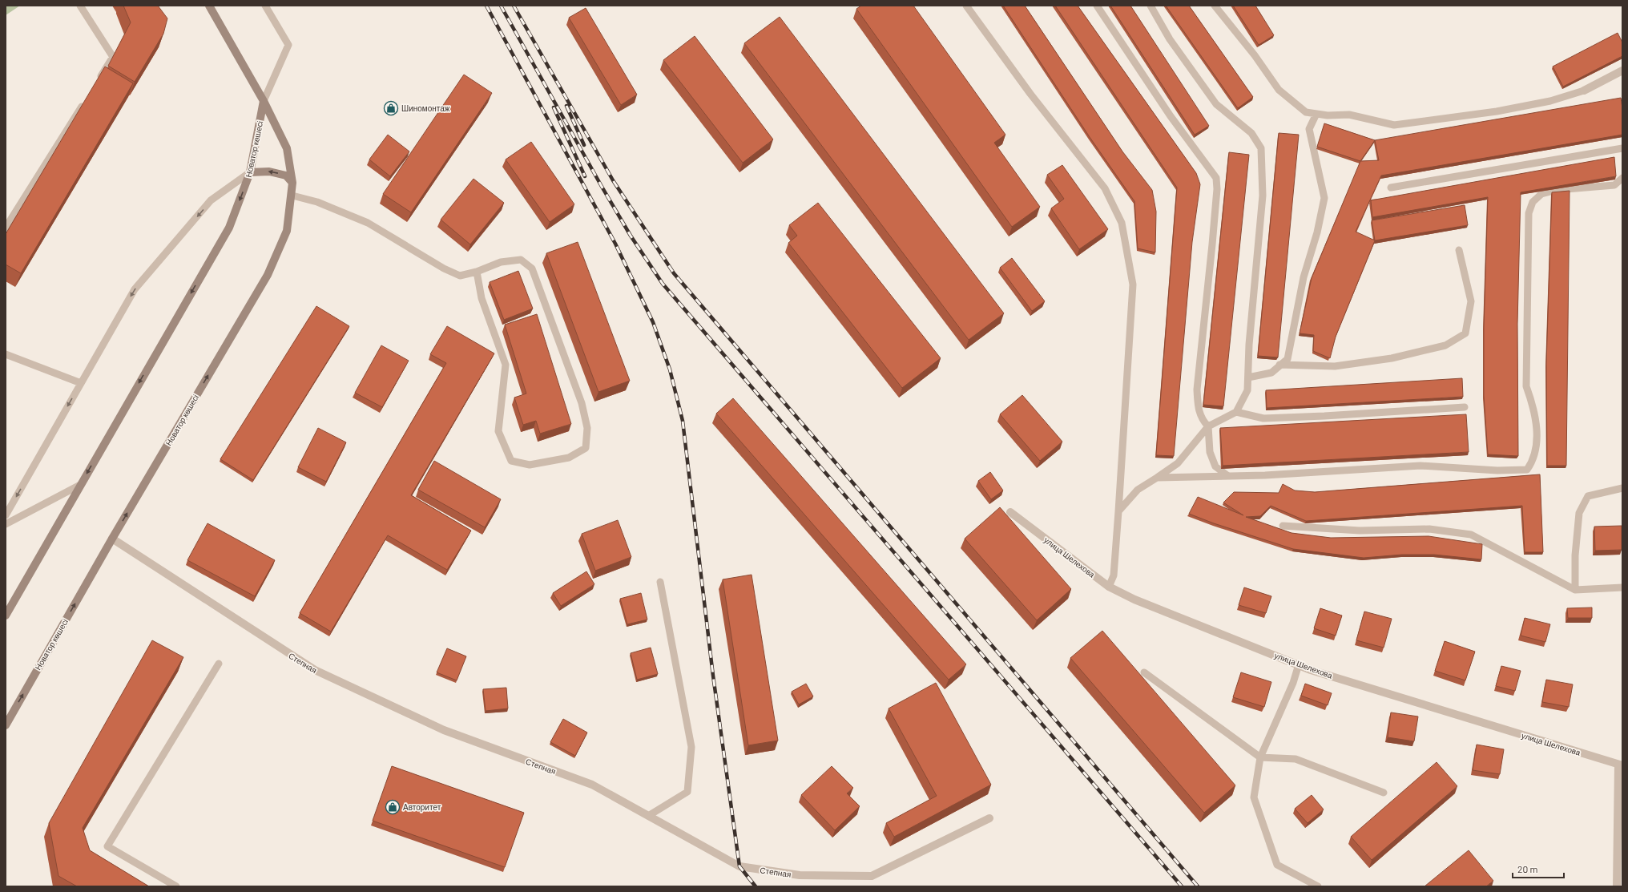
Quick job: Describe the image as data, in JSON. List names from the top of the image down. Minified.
{"streets":{"main road":["Новатор көшесі"],"street":["улица Шелехова","Степная"]},"crossings":[["Новатор көшесі","Степная"]],"places":{"shop":["Шиномонтаж","Авторитет"]},"scale_bar":"20 m"}
